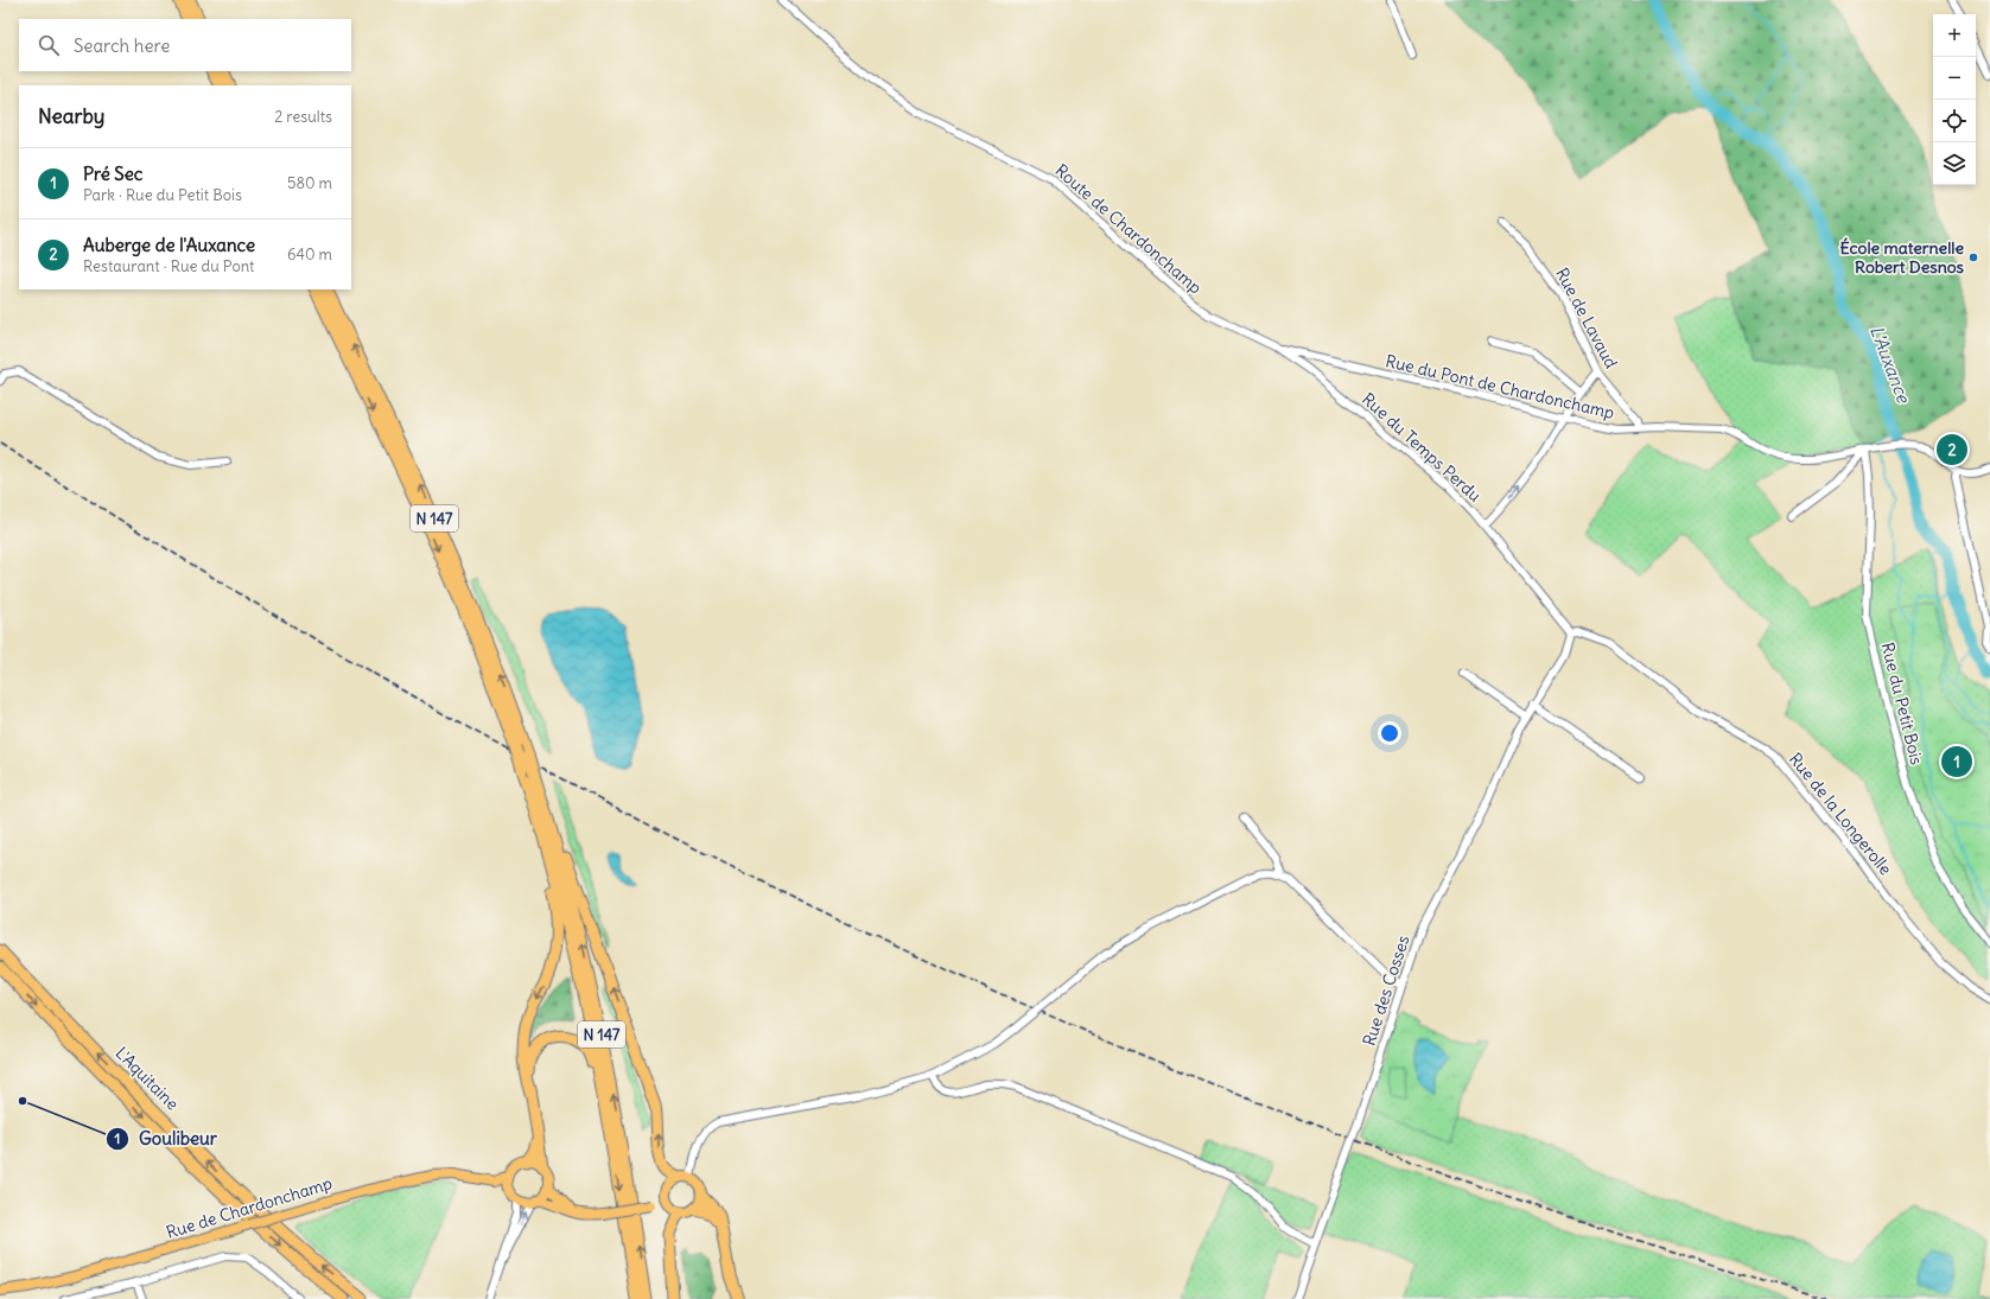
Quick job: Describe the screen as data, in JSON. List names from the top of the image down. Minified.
{"streets":{"highway":["N 147","L'Aquitaine"],"main road":["Rue de Chardonchamp"],"street":["Route de Chardonchamp","Rue de Lavaud","Rue du Pont de Chardonchamp","Rue du Temps Perdu","Rue du Petit Bois","Rue de la Longerolle","Rue des Cosses"]},"crossings":[["Route de Chardonchamp","Rue du Pont de Chardonchamp"],["Route de Chardonchamp","Rue du Temps Perdu"],["Rue de Lavaud","Rue du Pont de Chardonchamp"],["Rue du Pont de Chardonchamp","Rue du Temps Perdu"],["Rue du Pont de Chardonchamp","Rue du Petit Bois"],["Rue du Temps Perdu","Rue de la Longerolle"],["Rue du Temps Perdu","Rue des Cosses"],["Rue de la Longerolle","Rue des Cosses"]],"water":["L’Auxance"],"places":["École maternelle Robert Desnos","Goulibeur"],"page":{"map_buttons":["+","−"],"search":"Search here","heading":["Nearby","2 results"],"list":[{"mark":"1","name":"Pré Sec","note":"Park · Rue du Petit Bois","value":"580 m"},{"mark":"2","name":"Auberge de l'Auxance","note":"Restaurant · Rue du Pont","value":"640 m"}],"pins":["2","1"]}}
